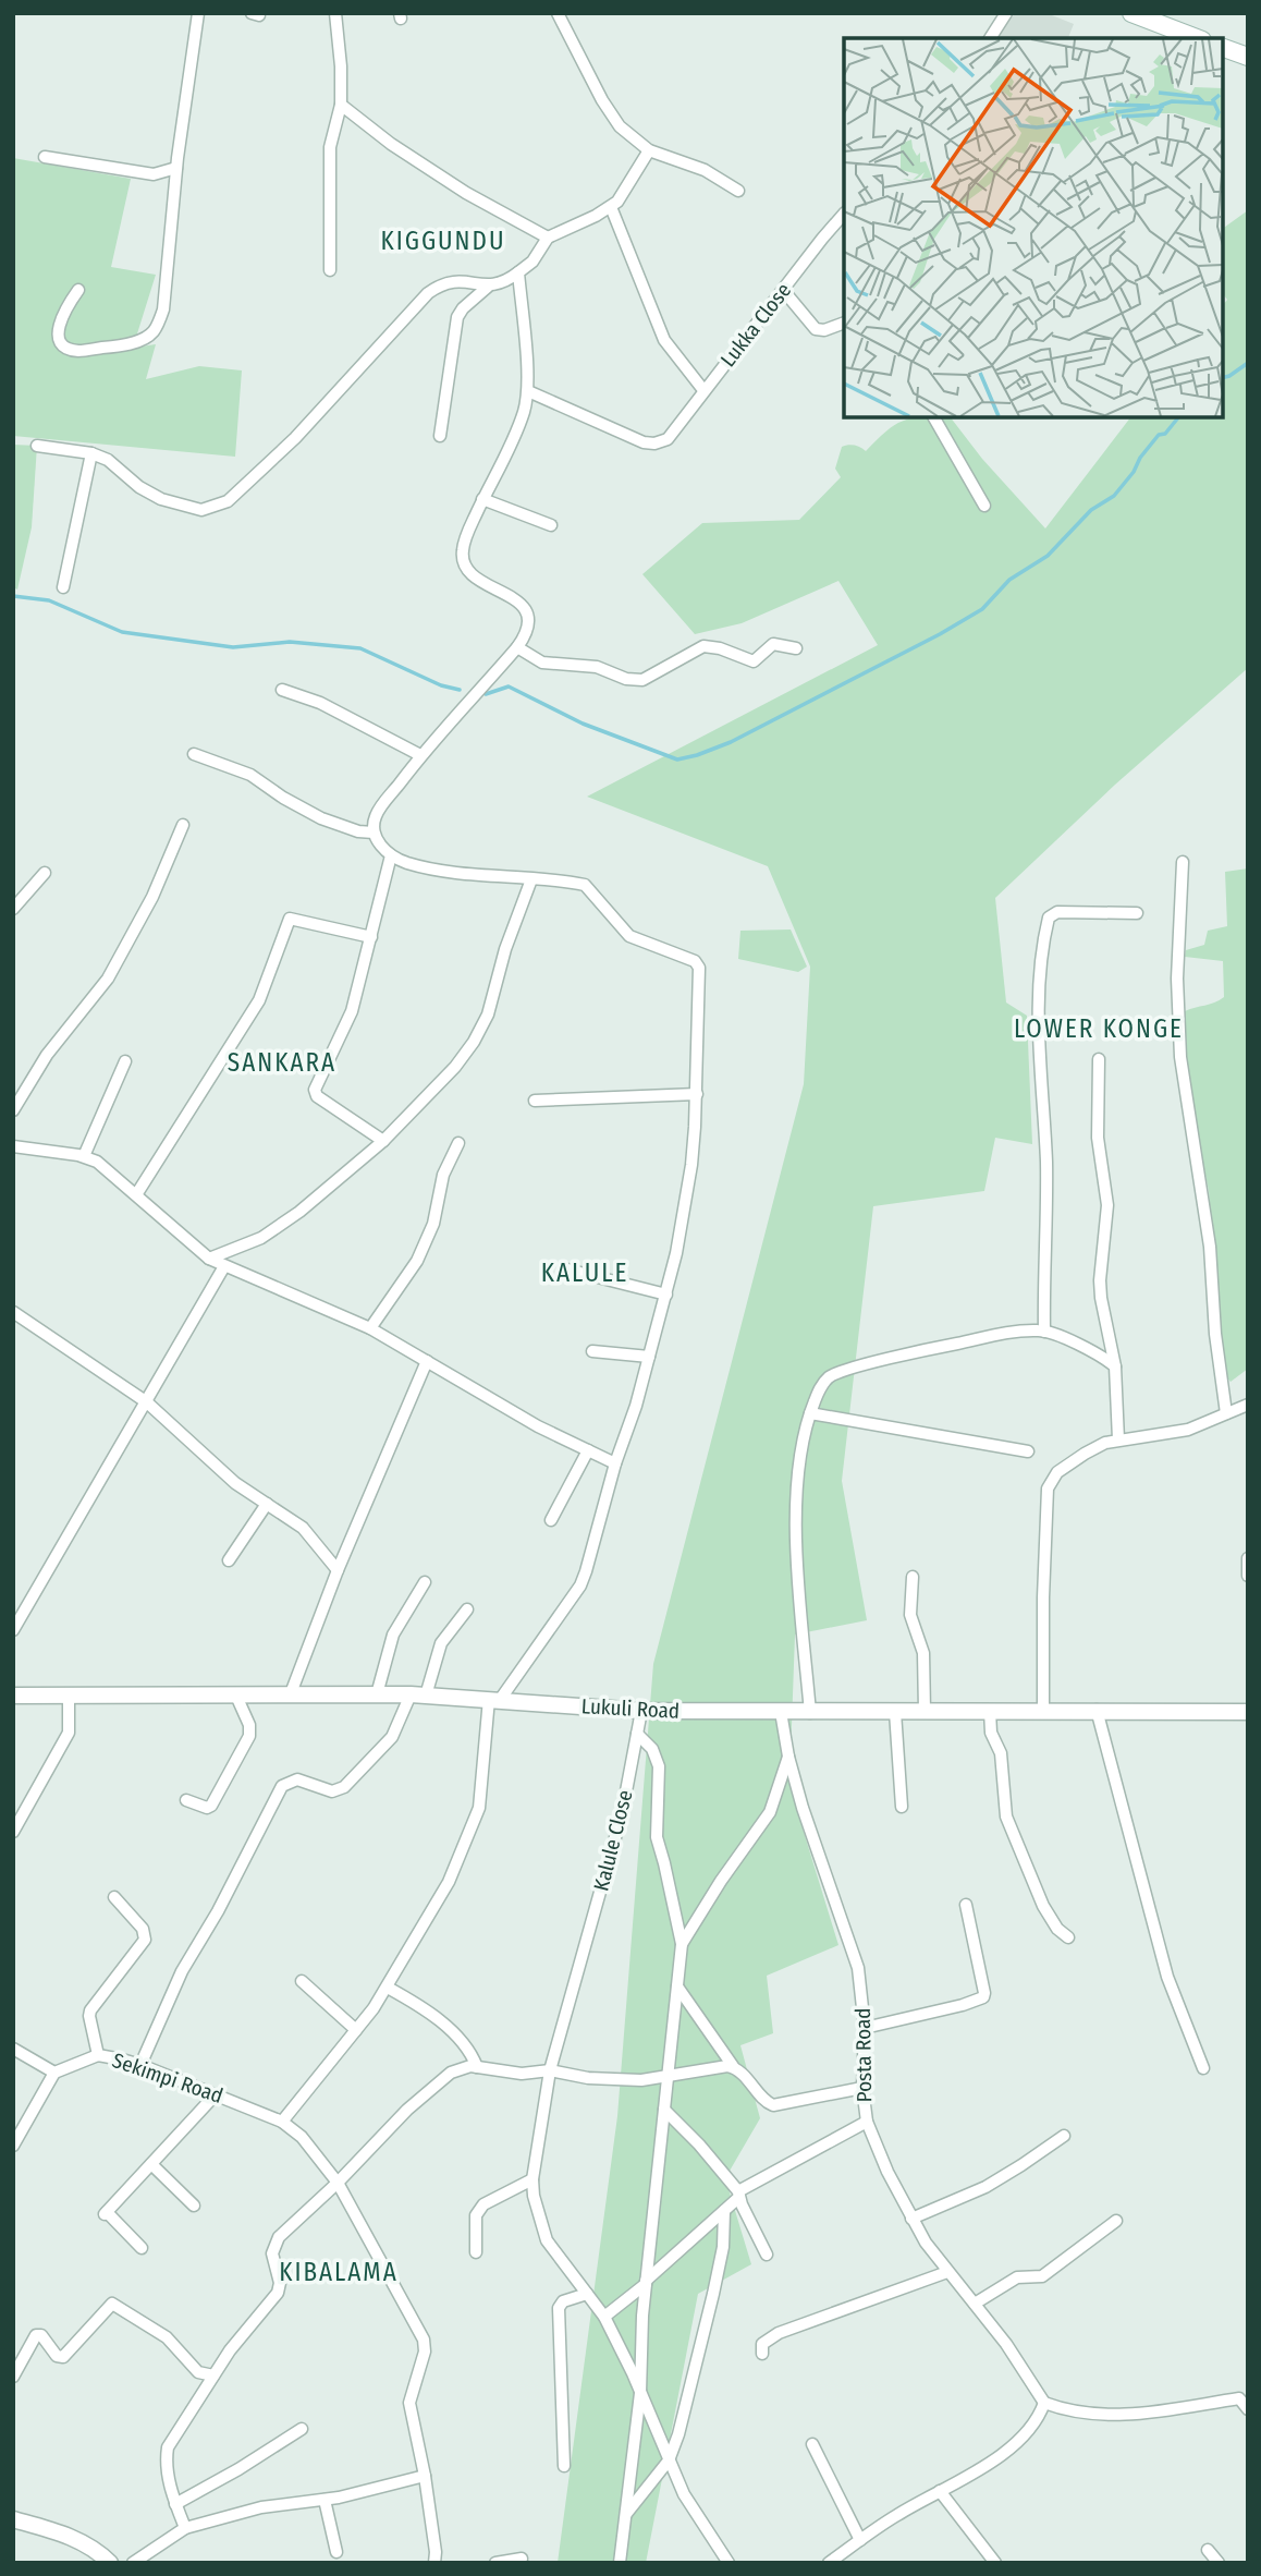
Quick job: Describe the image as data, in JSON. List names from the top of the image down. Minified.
{"streets":{"street":["Lukka Close","Lukuli Road","Kalule Close","Posta Road","Sekimpi Road"]},"crossings":[["Lukuli Road","Kalule Close"],["Lukuli Road","Posta Road"]],"districts":["KIGGUNDU","LOWER KONGE","SANKARA","KALULE","KIBALAMA"]}
